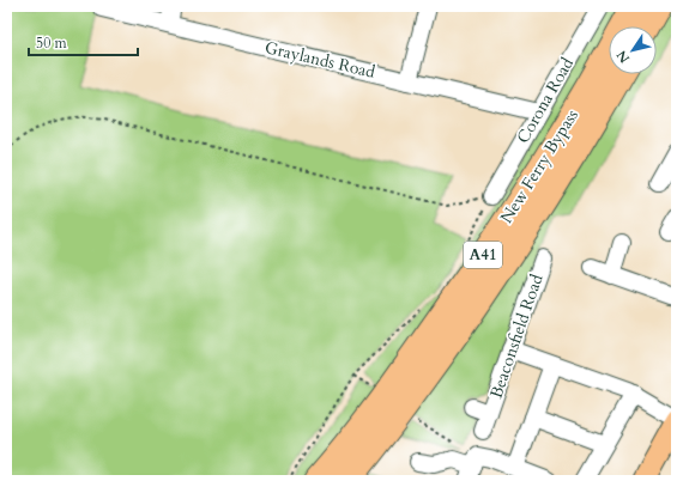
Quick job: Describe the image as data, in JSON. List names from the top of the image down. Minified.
{"streets":{"highway":["New Ferry Bypass","A41"],"street":["Graylands Road","Corona Road","Beaconsfield Road"]},"crossings":[["Graylands Road","Corona Road"]],"scale_bar":"50 m","north":"bottom left"}
